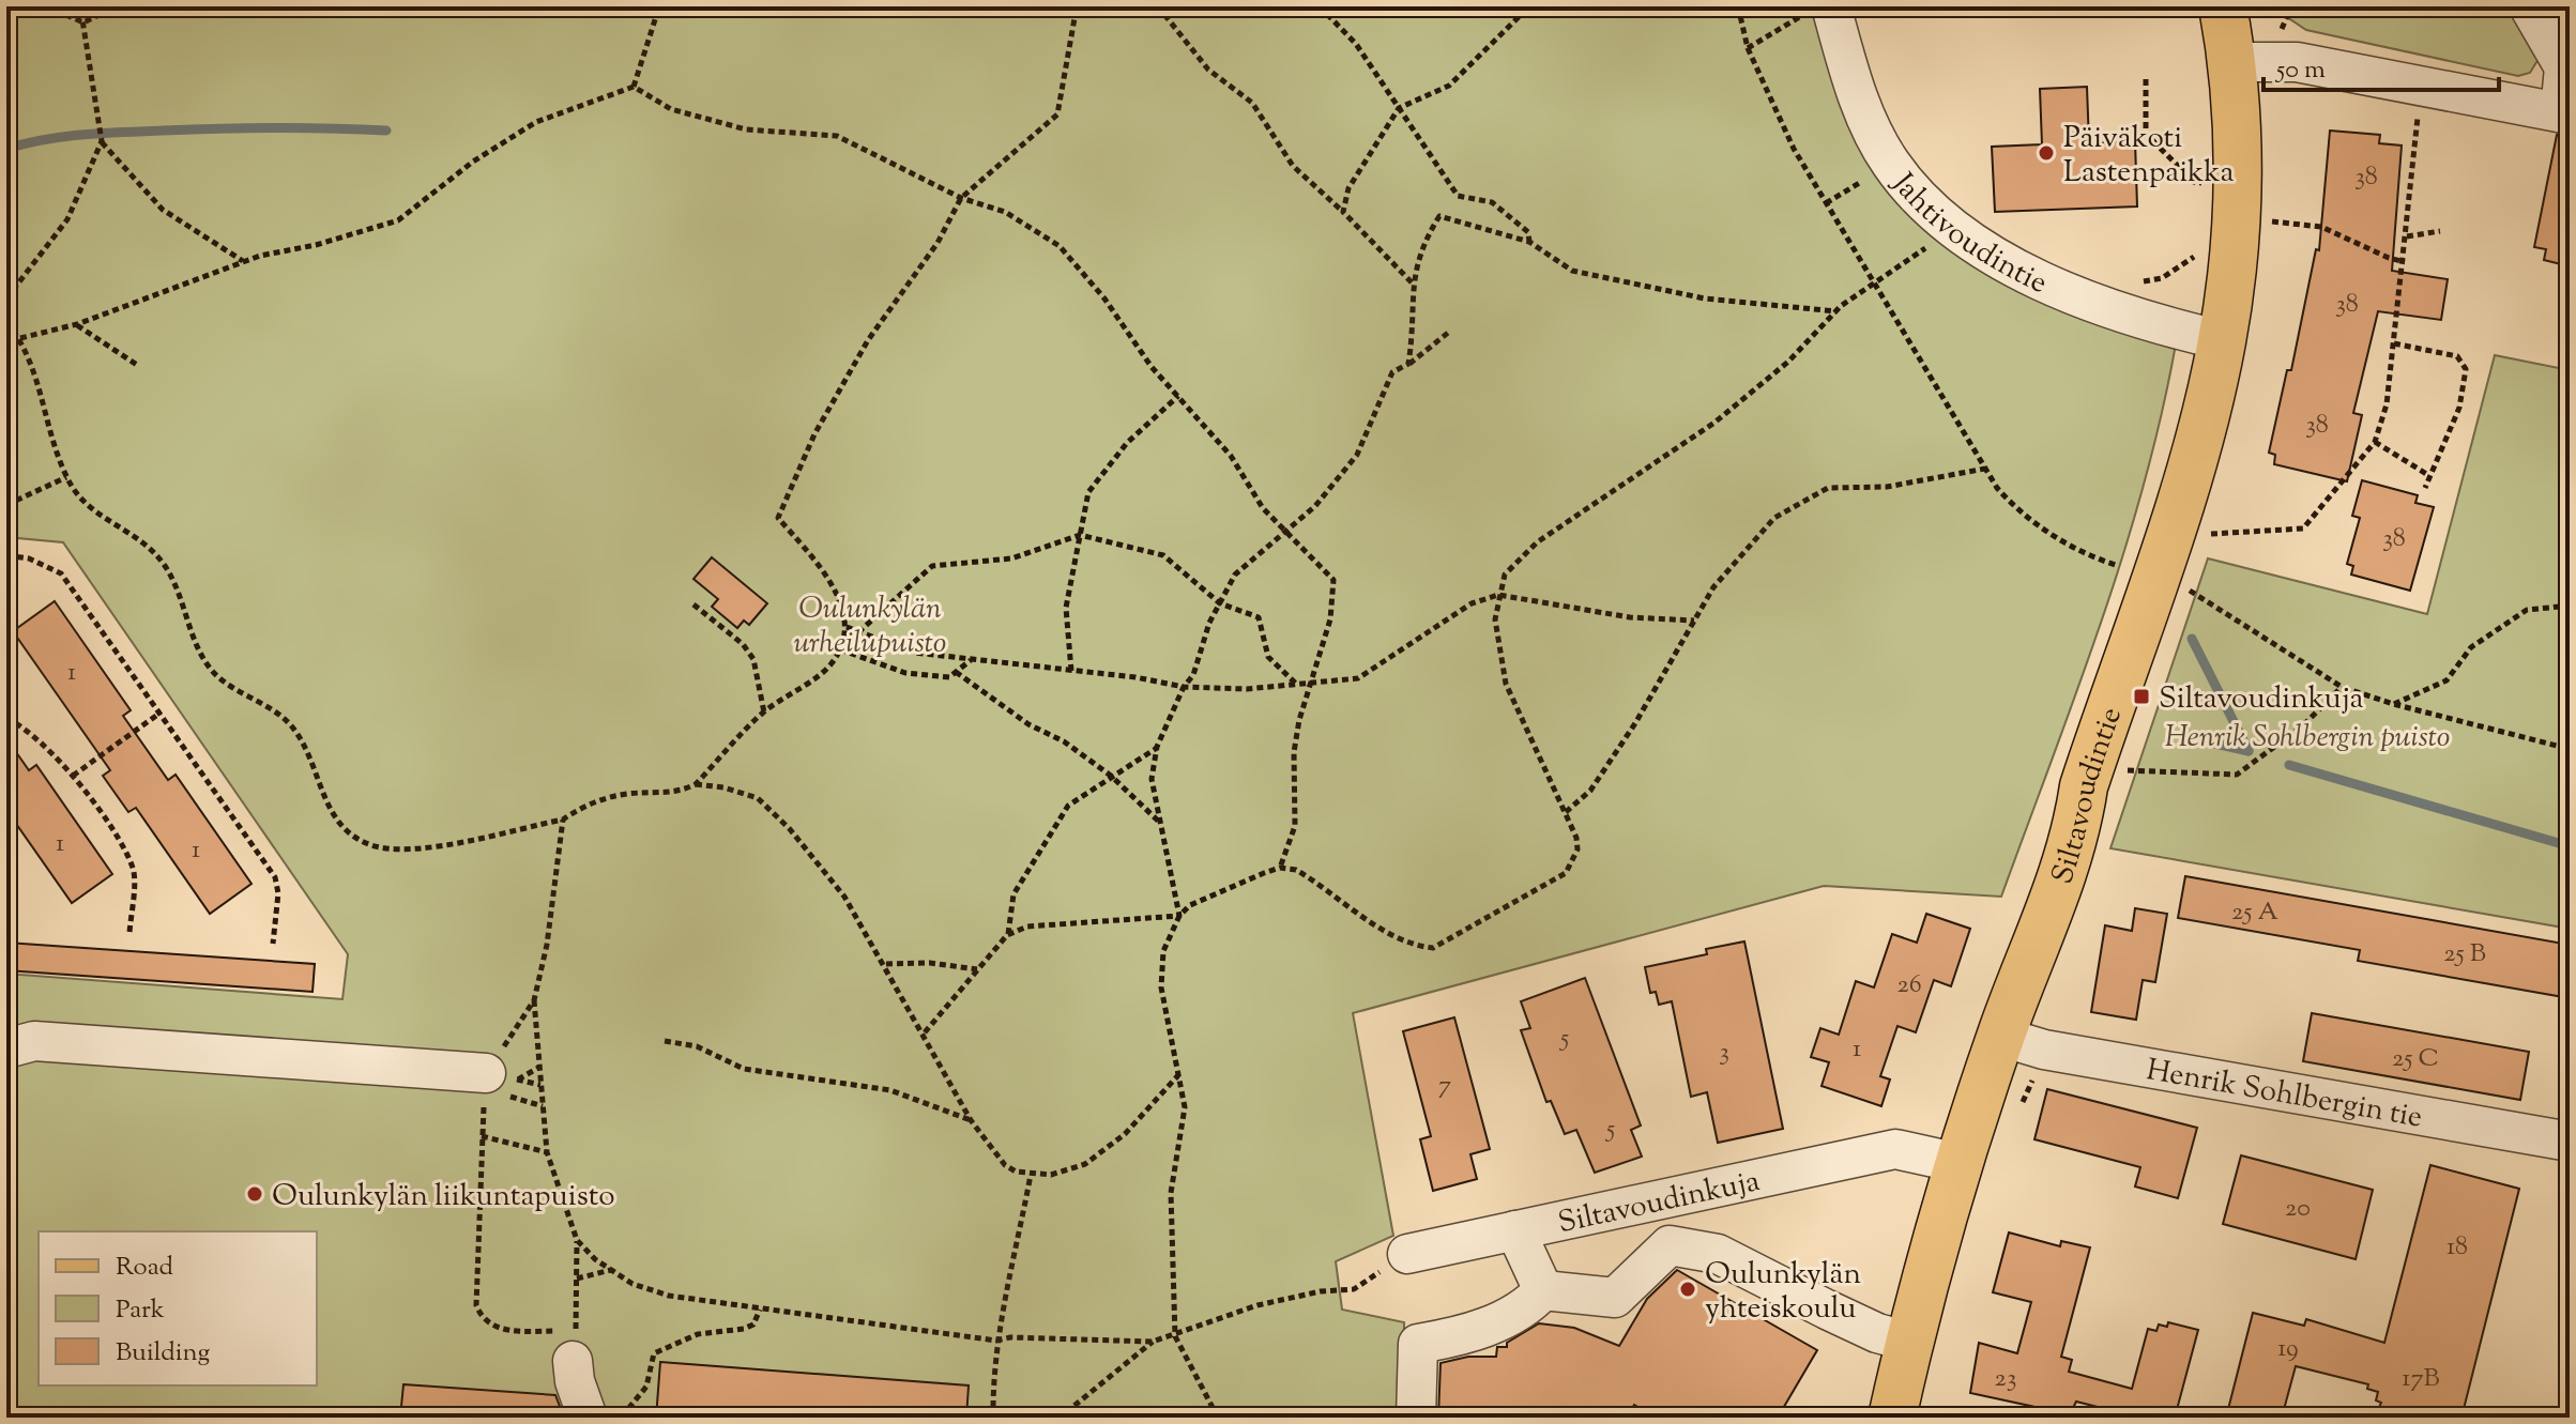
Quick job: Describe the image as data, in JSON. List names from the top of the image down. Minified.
{"streets":{"main road":["Siltavoudintie"],"street":["Jahtivoudintie","Henrik Sohlbergin tie","Siltavoudinkuja"]},"crossings":[["Jahtivoudintie","Siltavoudintie"],["Siltavoudintie","Henrik Sohlbergin tie"],["Siltavoudintie","Siltavoudinkuja"]],"parks":["Oulunkylän urheilupuisto","Henrik Sohlbergin puisto"],"places":{"other":["Päiväkoti Lastenpaikka","Oulunkylän liikuntapuisto","Oulunkylän yhteiskoulu"],"transit":["Siltavoudinkuja"]},"house_numbers":["38","38","38","38","1","1","1","25 A","25 B","26","5","1","3","25 C","7","5","20","18","19","23","17B"],"legend":["Road","Park","Building"],"scale_bar":"50 m"}
